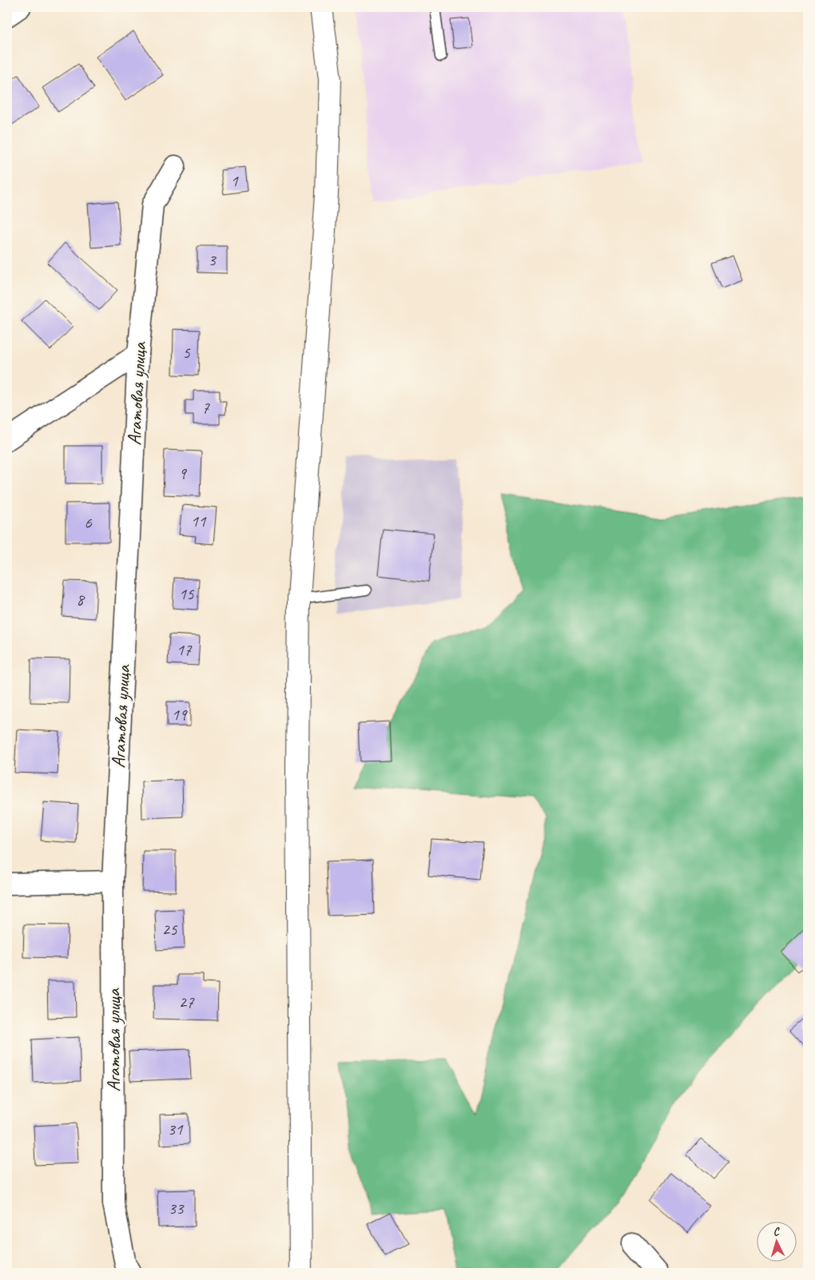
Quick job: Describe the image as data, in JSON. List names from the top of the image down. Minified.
{"streets":{"street":["Агатовая улица"]},"house_numbers":["1","3","5","7","9","11","6","15","8","17","19","25","27","31","33"],"north":"top"}
